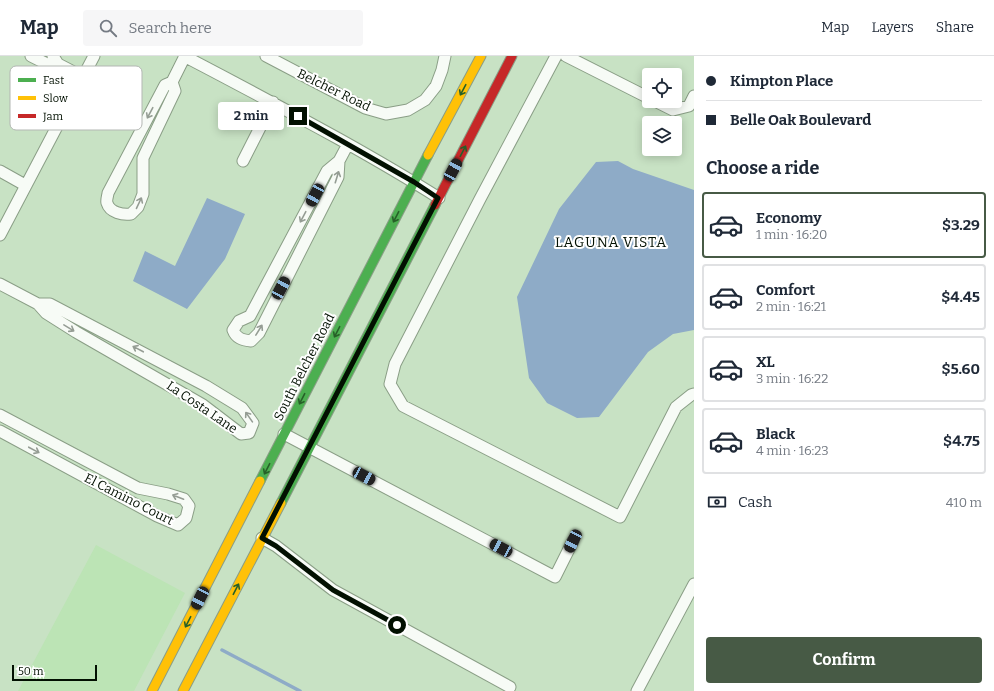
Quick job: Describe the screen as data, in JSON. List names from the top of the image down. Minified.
{"streets":{"main road":["South Belcher Road"],"street":["Belcher Road","La Costa Lane","El Camino Court"]},"districts":["LAGUNA VISTA"],"legend":["Fast","Slow","Jam"],"scale_bar":"50 m","page":{"header":"Map","search":"Search here","nav":["Map","Layers","Share"],"banner":["Kimpton Place","Belle Oak Boulevard"],"bubble":"2 min","heading":"Choose a ride","list":[{"name":"Economy","note":"1 min · 16:20","value":"$3.29"},{"name":"Comfort","note":"2 min · 16:21","value":"$4.45"},{"name":"XL","note":"3 min · 16:22","value":"$5.60"},{"name":"Black","note":"4 min · 16:23","value":"$4.75"}],"pay":["Cash","410 m"],"buttons":"Confirm","scale":"50 m"}}
